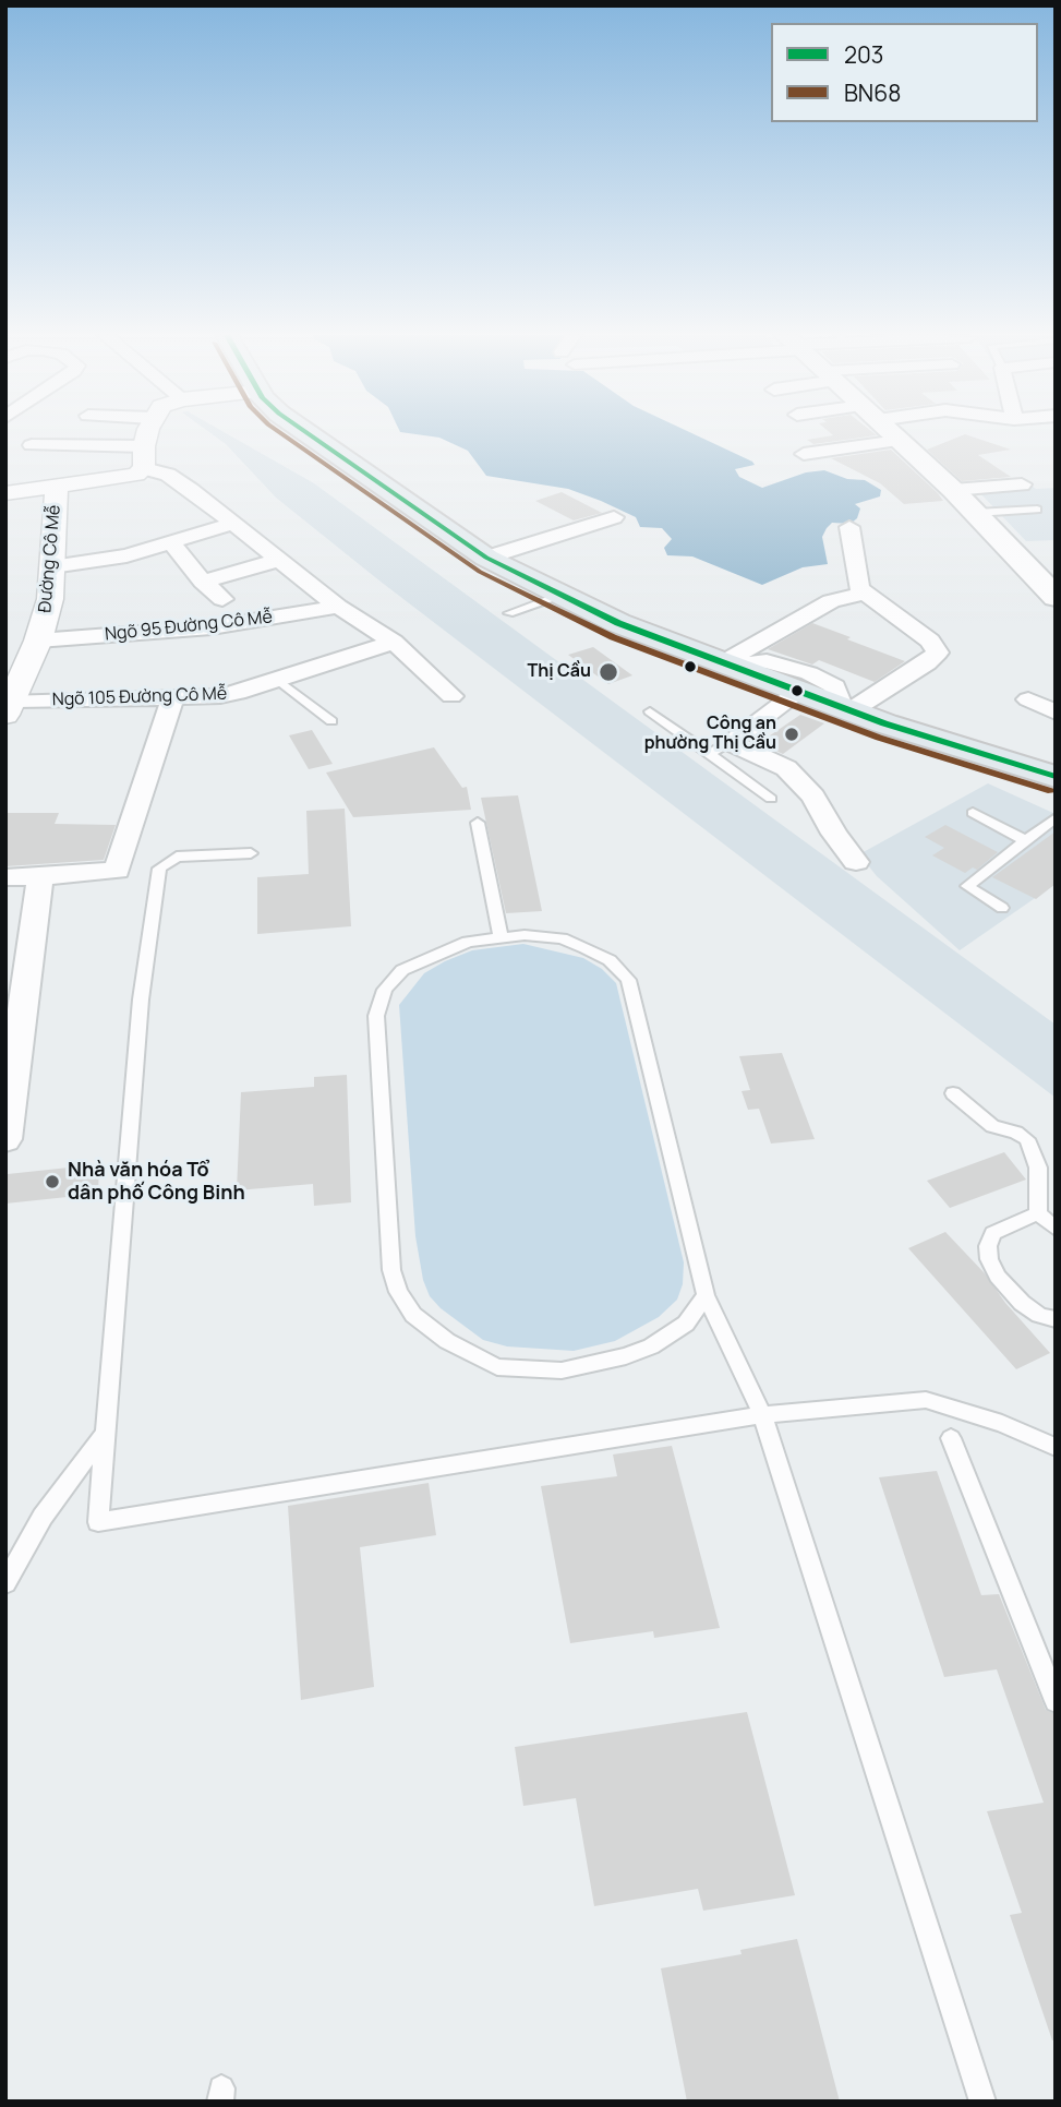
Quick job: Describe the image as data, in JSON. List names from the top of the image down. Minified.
{"streets":{"street":["Đường Cô Mễ","Ngõ 95 Đường Cô Mễ","Ngõ 105 Đường Cô Mễ"]},"crossings":[["Đường Cô Mễ","Ngõ 95 Đường Cô Mễ"],["Đường Cô Mễ","Ngõ 105 Đường Cô Mễ"]],"places":["Thị Cầu","Công an phường Thị Cầu","Nhà văn hóa Tổ dân phố Công Binh"],"lines":["transit line 203","transit line BN68"],"legend":["203","BN68"]}
